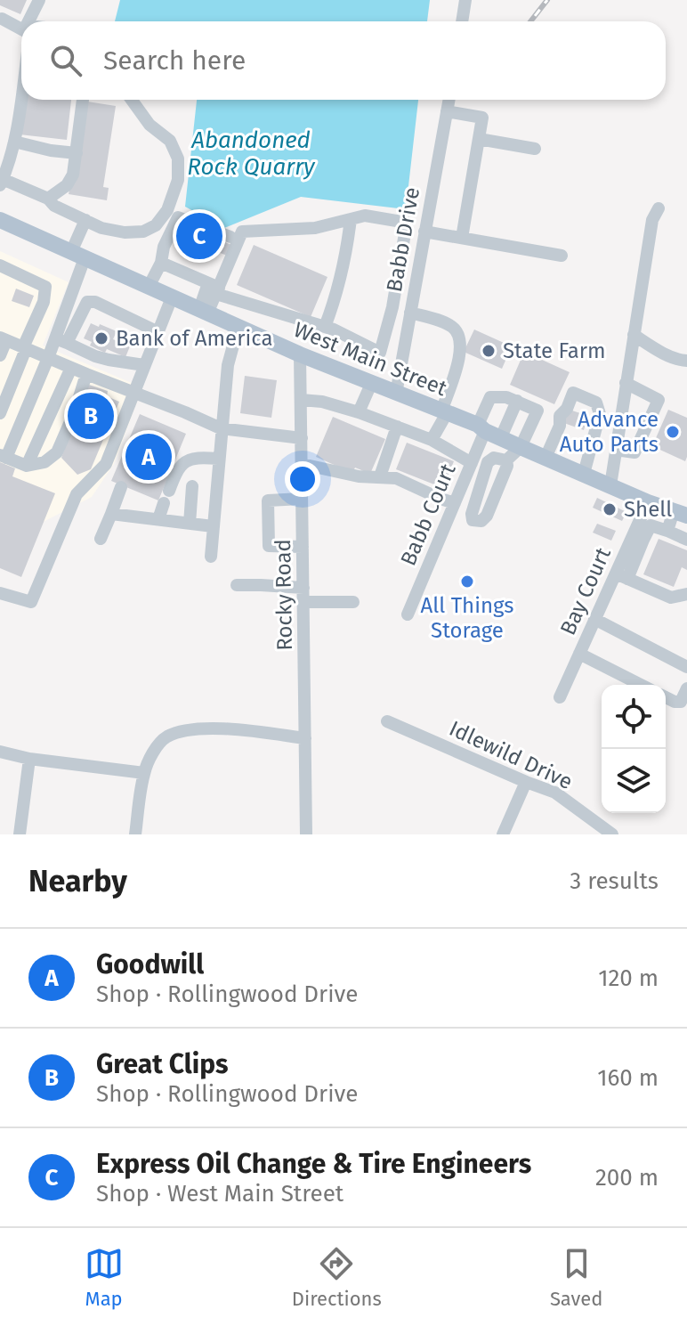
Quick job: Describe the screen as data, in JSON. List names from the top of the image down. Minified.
{"streets":{"main road":["West Main Street"],"street":["Babb Drive","Babb Court","Bay Court","Rocky Road","Idlewild Drive"]},"crossings":[["Babb Drive","West Main Street"],["West Main Street","Babb Court"],["West Main Street","Bay Court"],["West Main Street","Rocky Road"]],"water":["Abandoned Rock Quarry"],"places":["Bank of America","State Farm","Advance Auto Parts","Shell","All Things Storage"],"page":{"search":"Search here","pins":["C","B","A"],"heading":["Nearby","3 results"],"list":[{"mark":"A","name":"Goodwill","note":"Shop · Rollingwood Drive","value":"120 m"},{"mark":"B","name":"Great Clips","note":"Shop · Rollingwood Drive","value":"160 m"},{"mark":"C","name":"Express Oil Change & Tire Engineers","note":"Shop · West Main Street","value":"200 m"}],"nav":["Map","Directions","Saved"]}}
